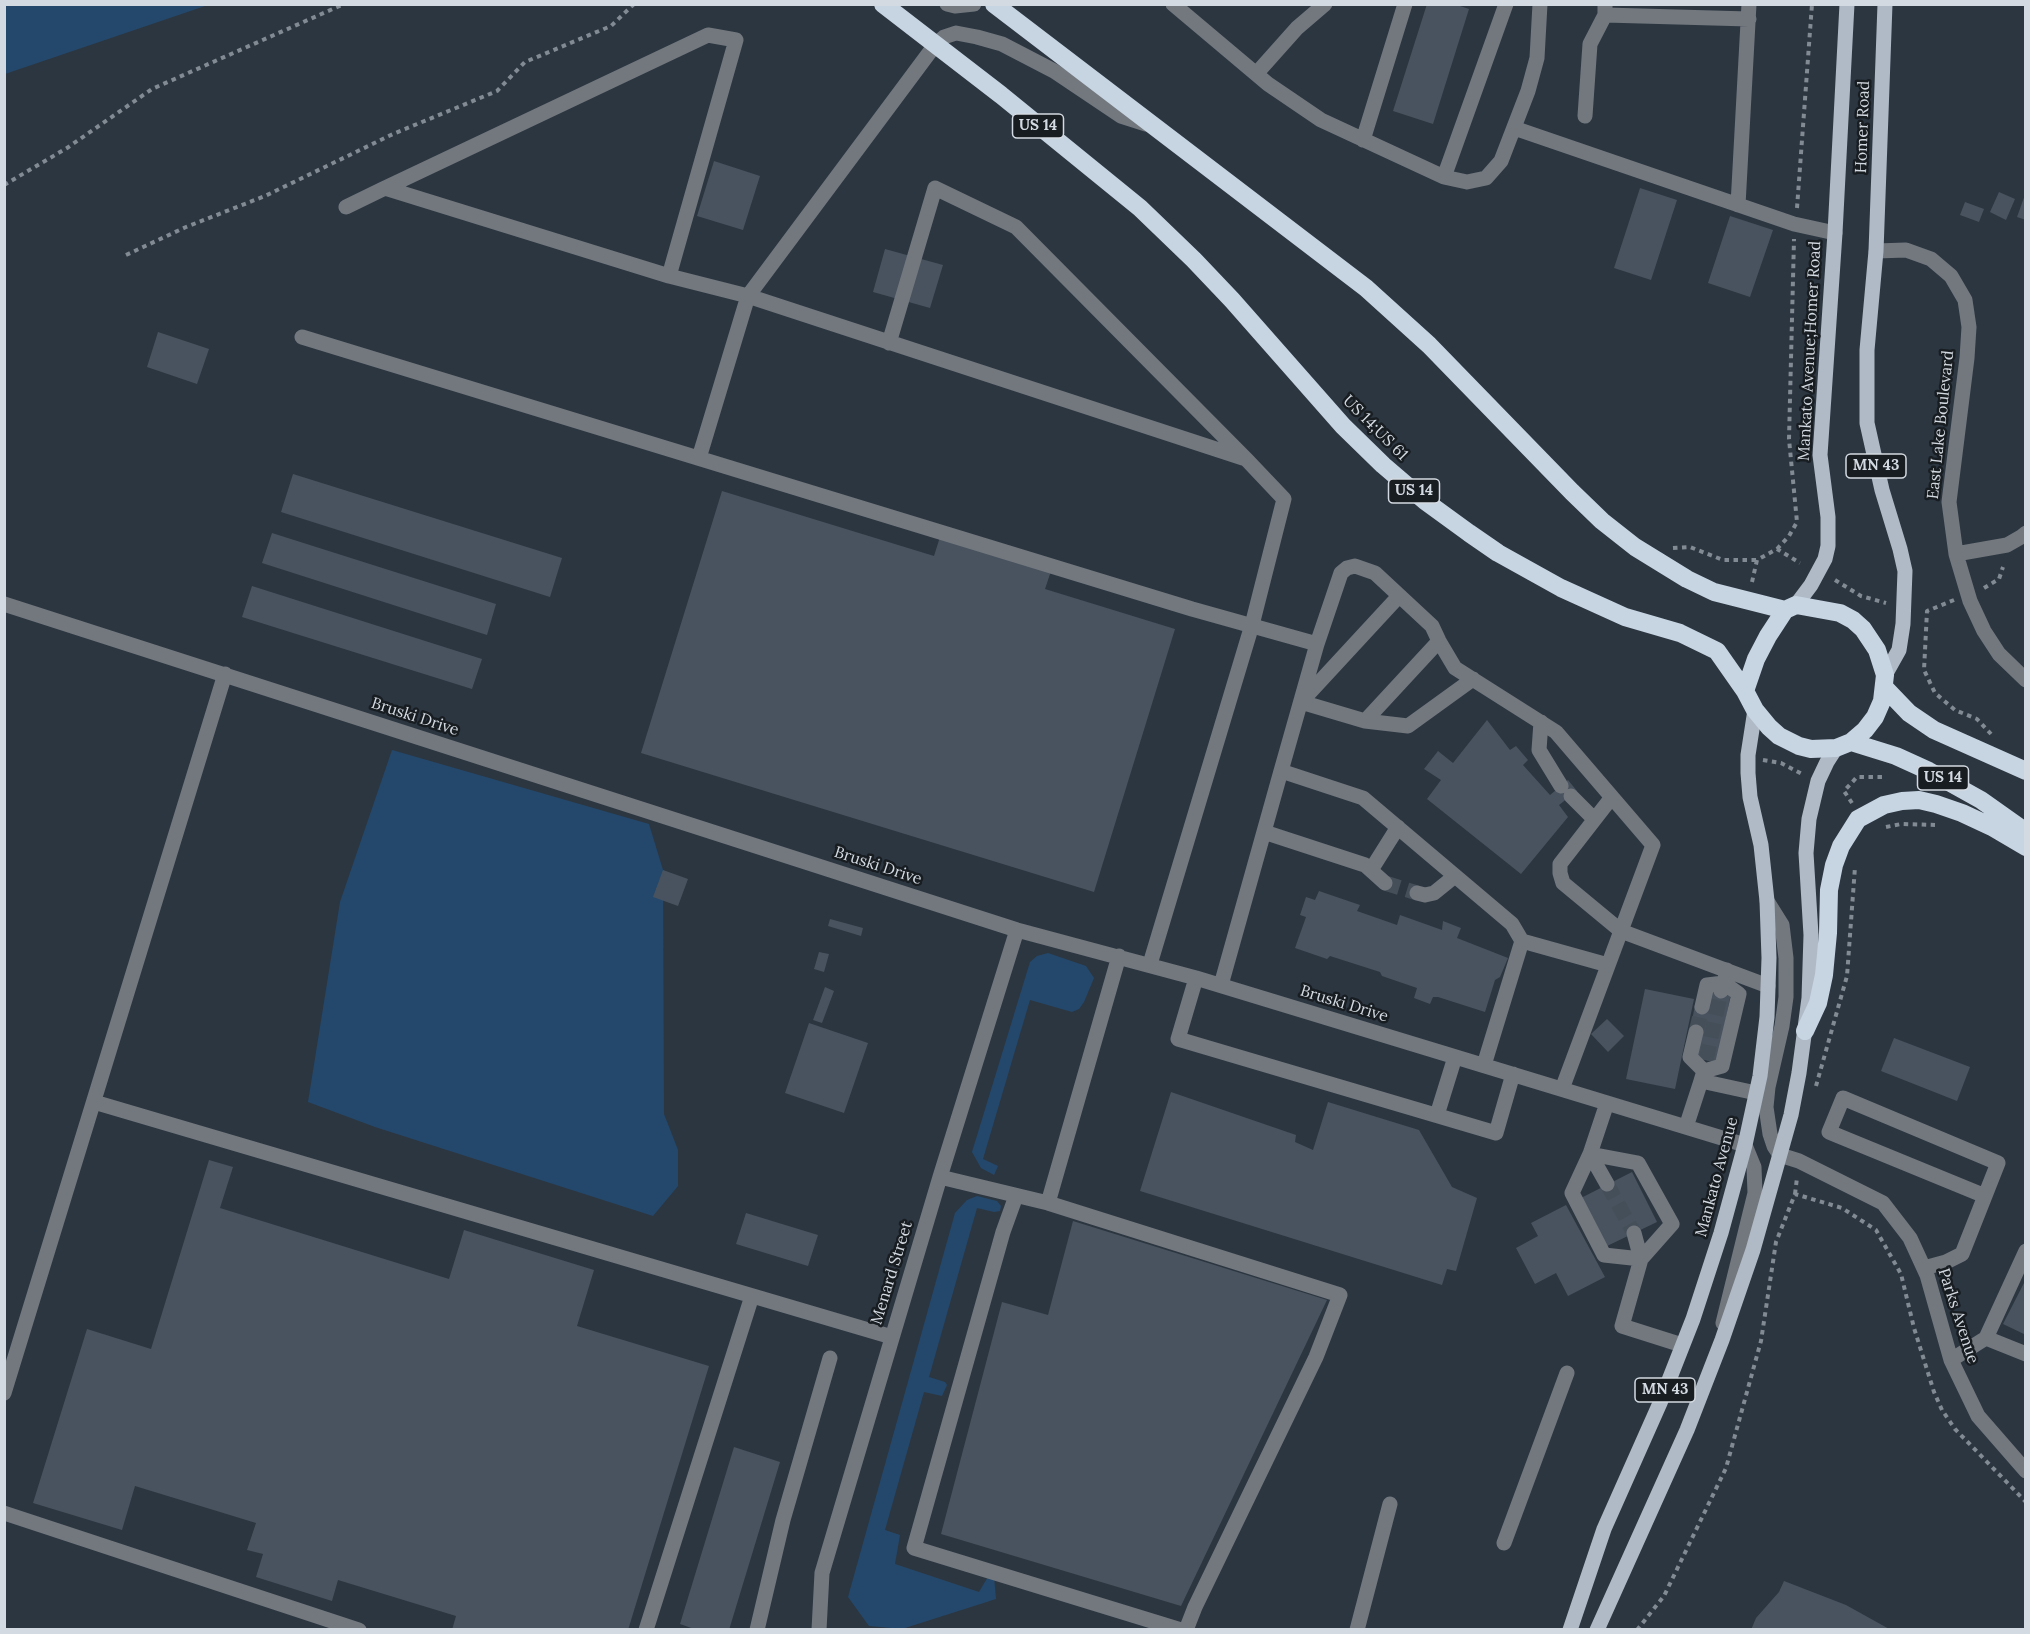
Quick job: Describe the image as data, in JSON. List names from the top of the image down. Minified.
{"streets":{"highway":["US 14","US 14;US 61"],"main road":["Homer Road","Mankato Avenue;Homer Road","MN 43","Mankato Avenue"],"street":["East Lake Boulevard","Bruski Drive","Menard Street","Parks Avenue"]},"crossings":[["US 14","Mankato Avenue;Homer Road"],["US 14","US 14;US 61"],["US 14","MN 43"],["US 14","Mankato Avenue"],["Homer Road","Mankato Avenue;Homer Road"],["Homer Road","East Lake Boulevard"],["Homer Road","MN 43"],["Mankato Avenue;Homer Road","US 14;US 61"],["Mankato Avenue;Homer Road","MN 43"],["Mankato Avenue;Homer Road","Mankato Avenue"],["East Lake Boulevard","MN 43"],["US 14;US 61","MN 43"],["US 14;US 61","Mankato Avenue"],["MN 43","Mankato Avenue"],["MN 43","Parks Avenue"],["Bruski Drive","Mankato Avenue"],["Bruski Drive","Menard Street"]]}
